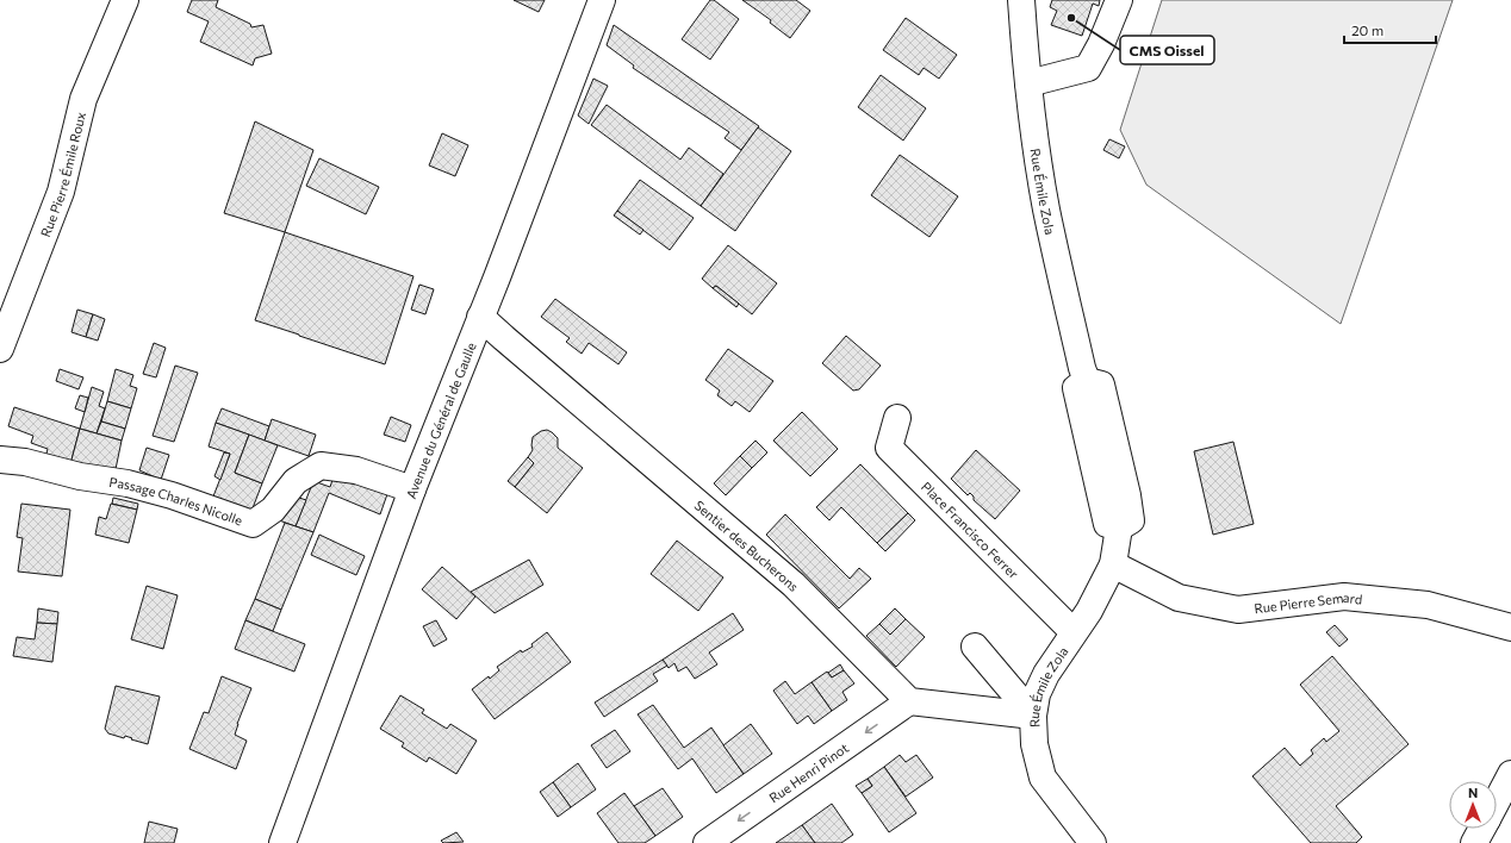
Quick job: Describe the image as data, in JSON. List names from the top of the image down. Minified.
{"streets":{"street":["Rue Pierre Émile Roux","Rue Émile Zola","Avenue du Général de Gaulle","Passage Charles Nicolle","Place Francisco Ferrer","Sentier des Bucherons","Rue Pierre Semard","Rue Henri Pinot"]},"crossings":[["Rue Émile Zola","Place Francisco Ferrer"],["Rue Émile Zola","Rue Pierre Semard"],["Avenue du Général de Gaulle","Passage Charles Nicolle"],["Avenue du Général de Gaulle","Sentier des Bucherons"],["Sentier des Bucherons","Rue Henri Pinot"]],"one_way":["Rue Henri Pinot"],"places":["CMS Oissel"],"scale_bar":"20 m","north":"top"}
